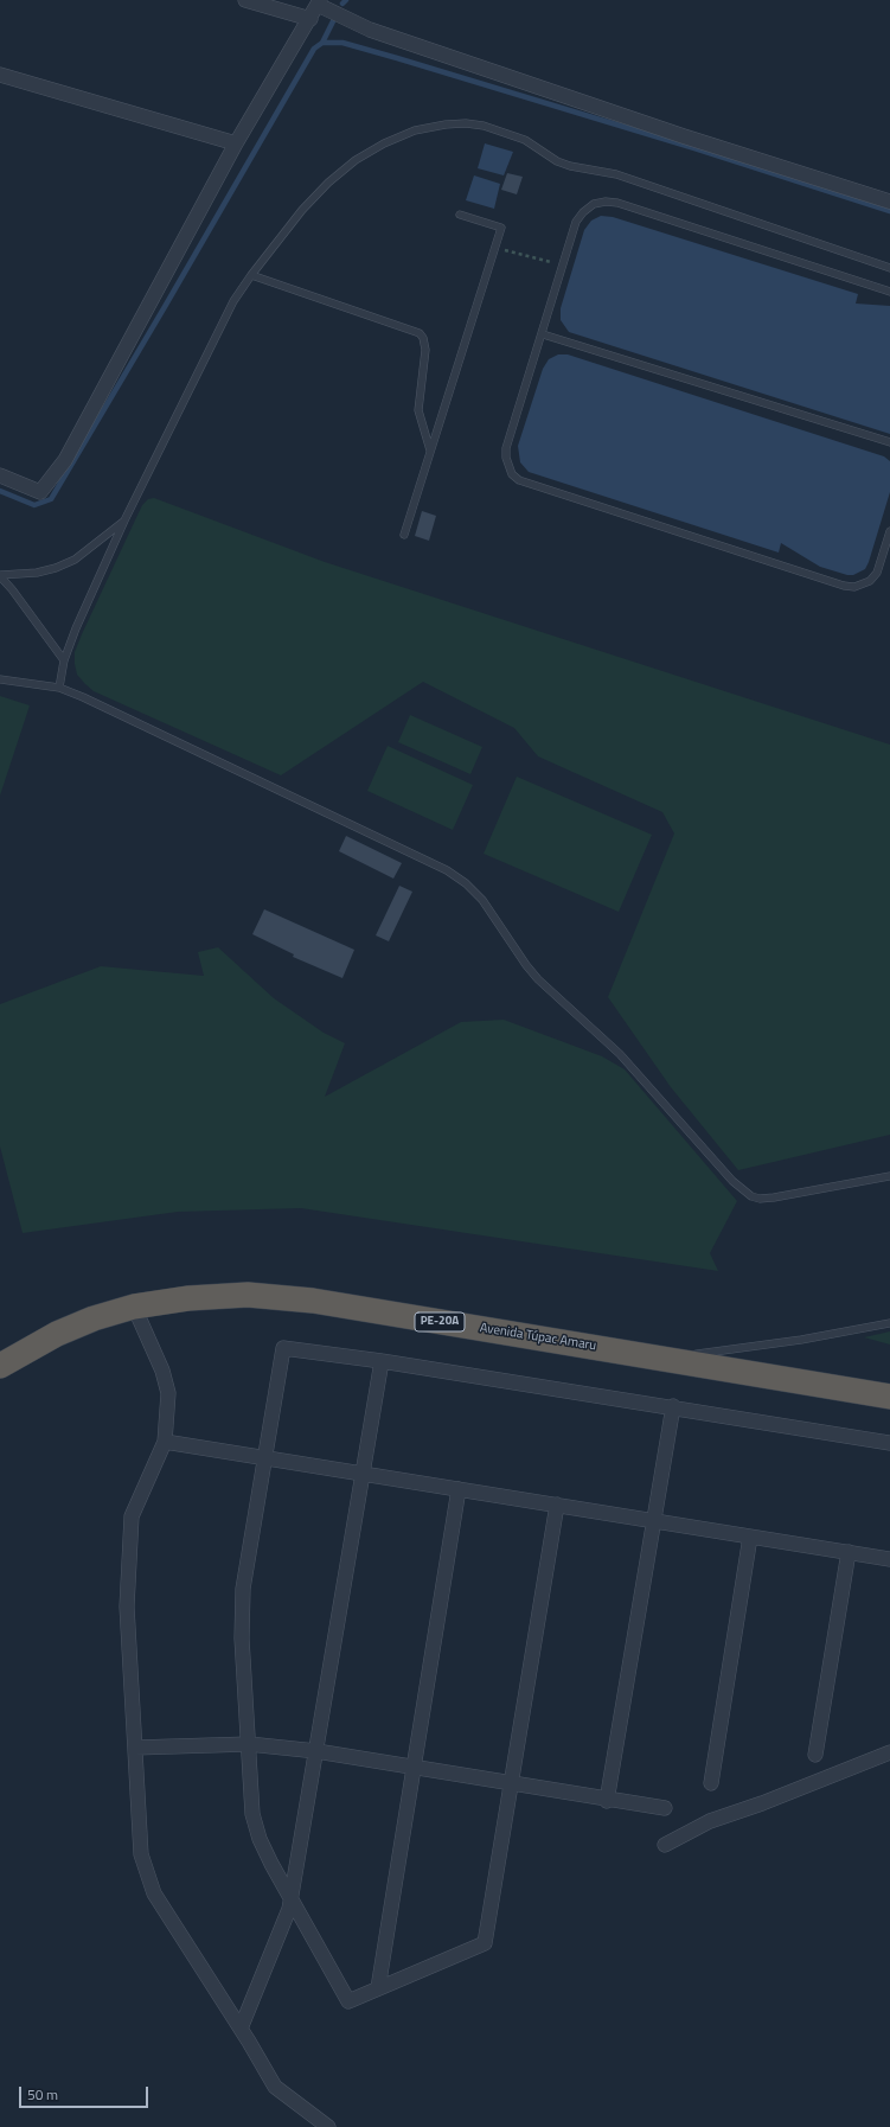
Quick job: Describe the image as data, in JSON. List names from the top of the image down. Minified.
{"streets":{"highway":["PE-20A","Avenida Túpac Amaru"]},"scale_bar":"50 m"}
